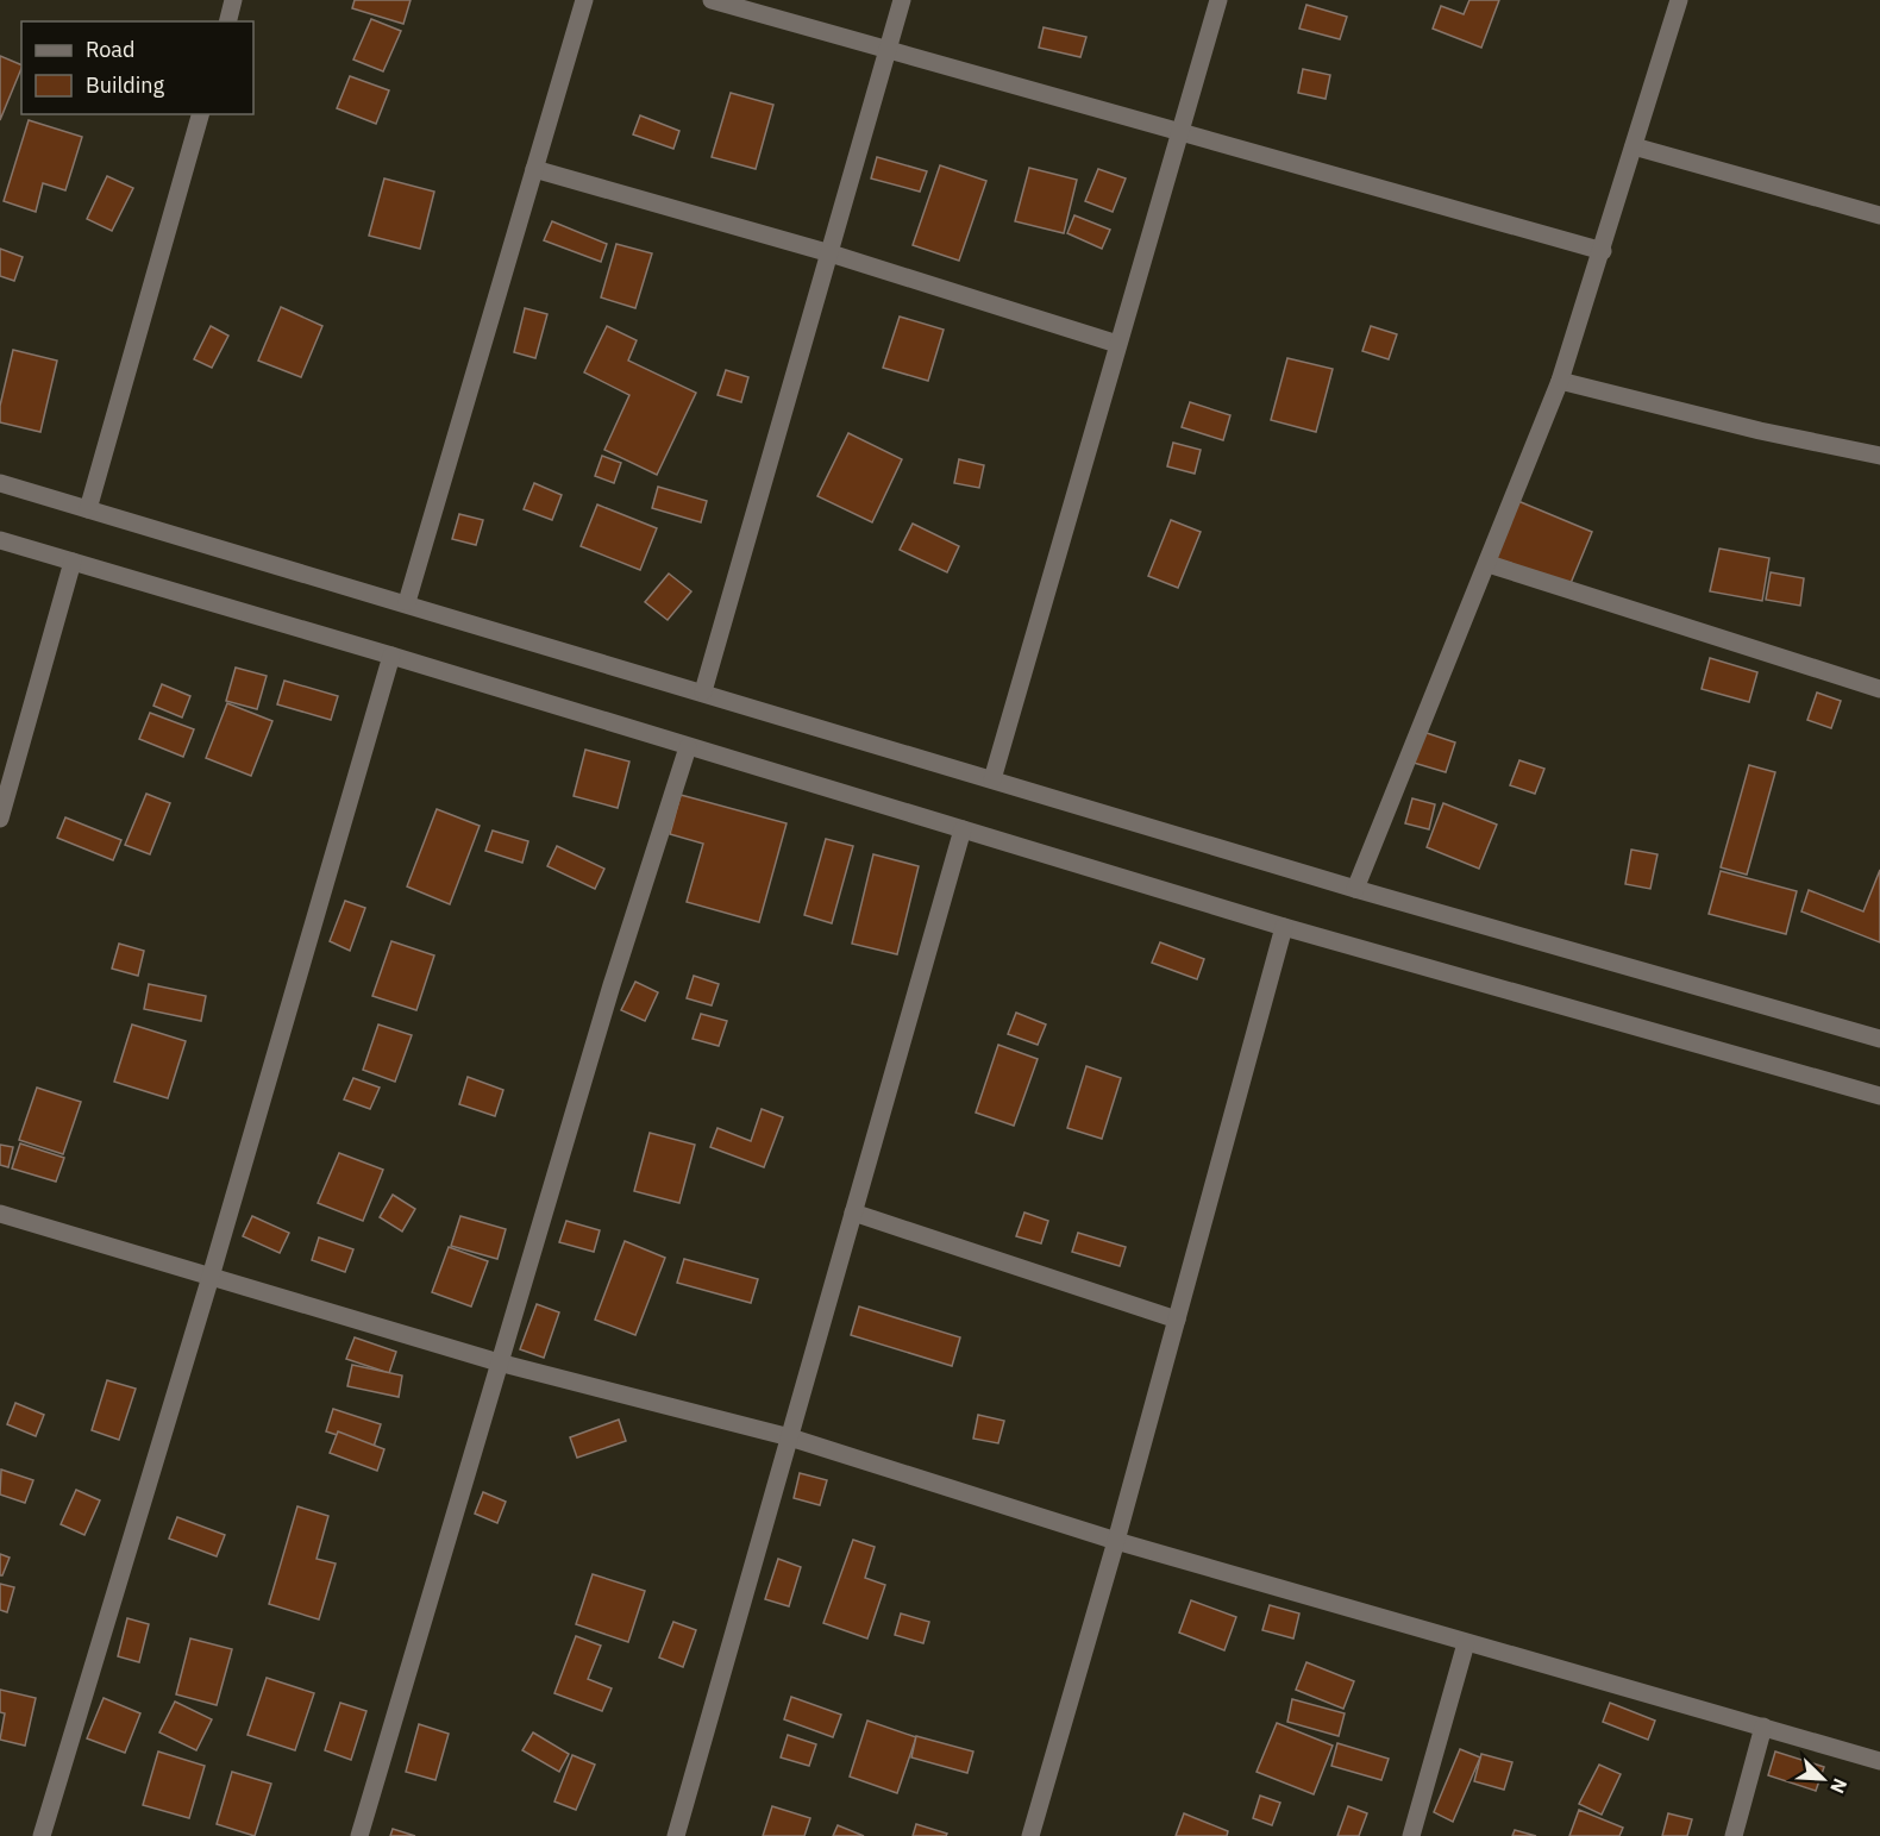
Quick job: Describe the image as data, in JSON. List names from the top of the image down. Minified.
{"legend":["Road","Building"],"north":"bottom right"}
